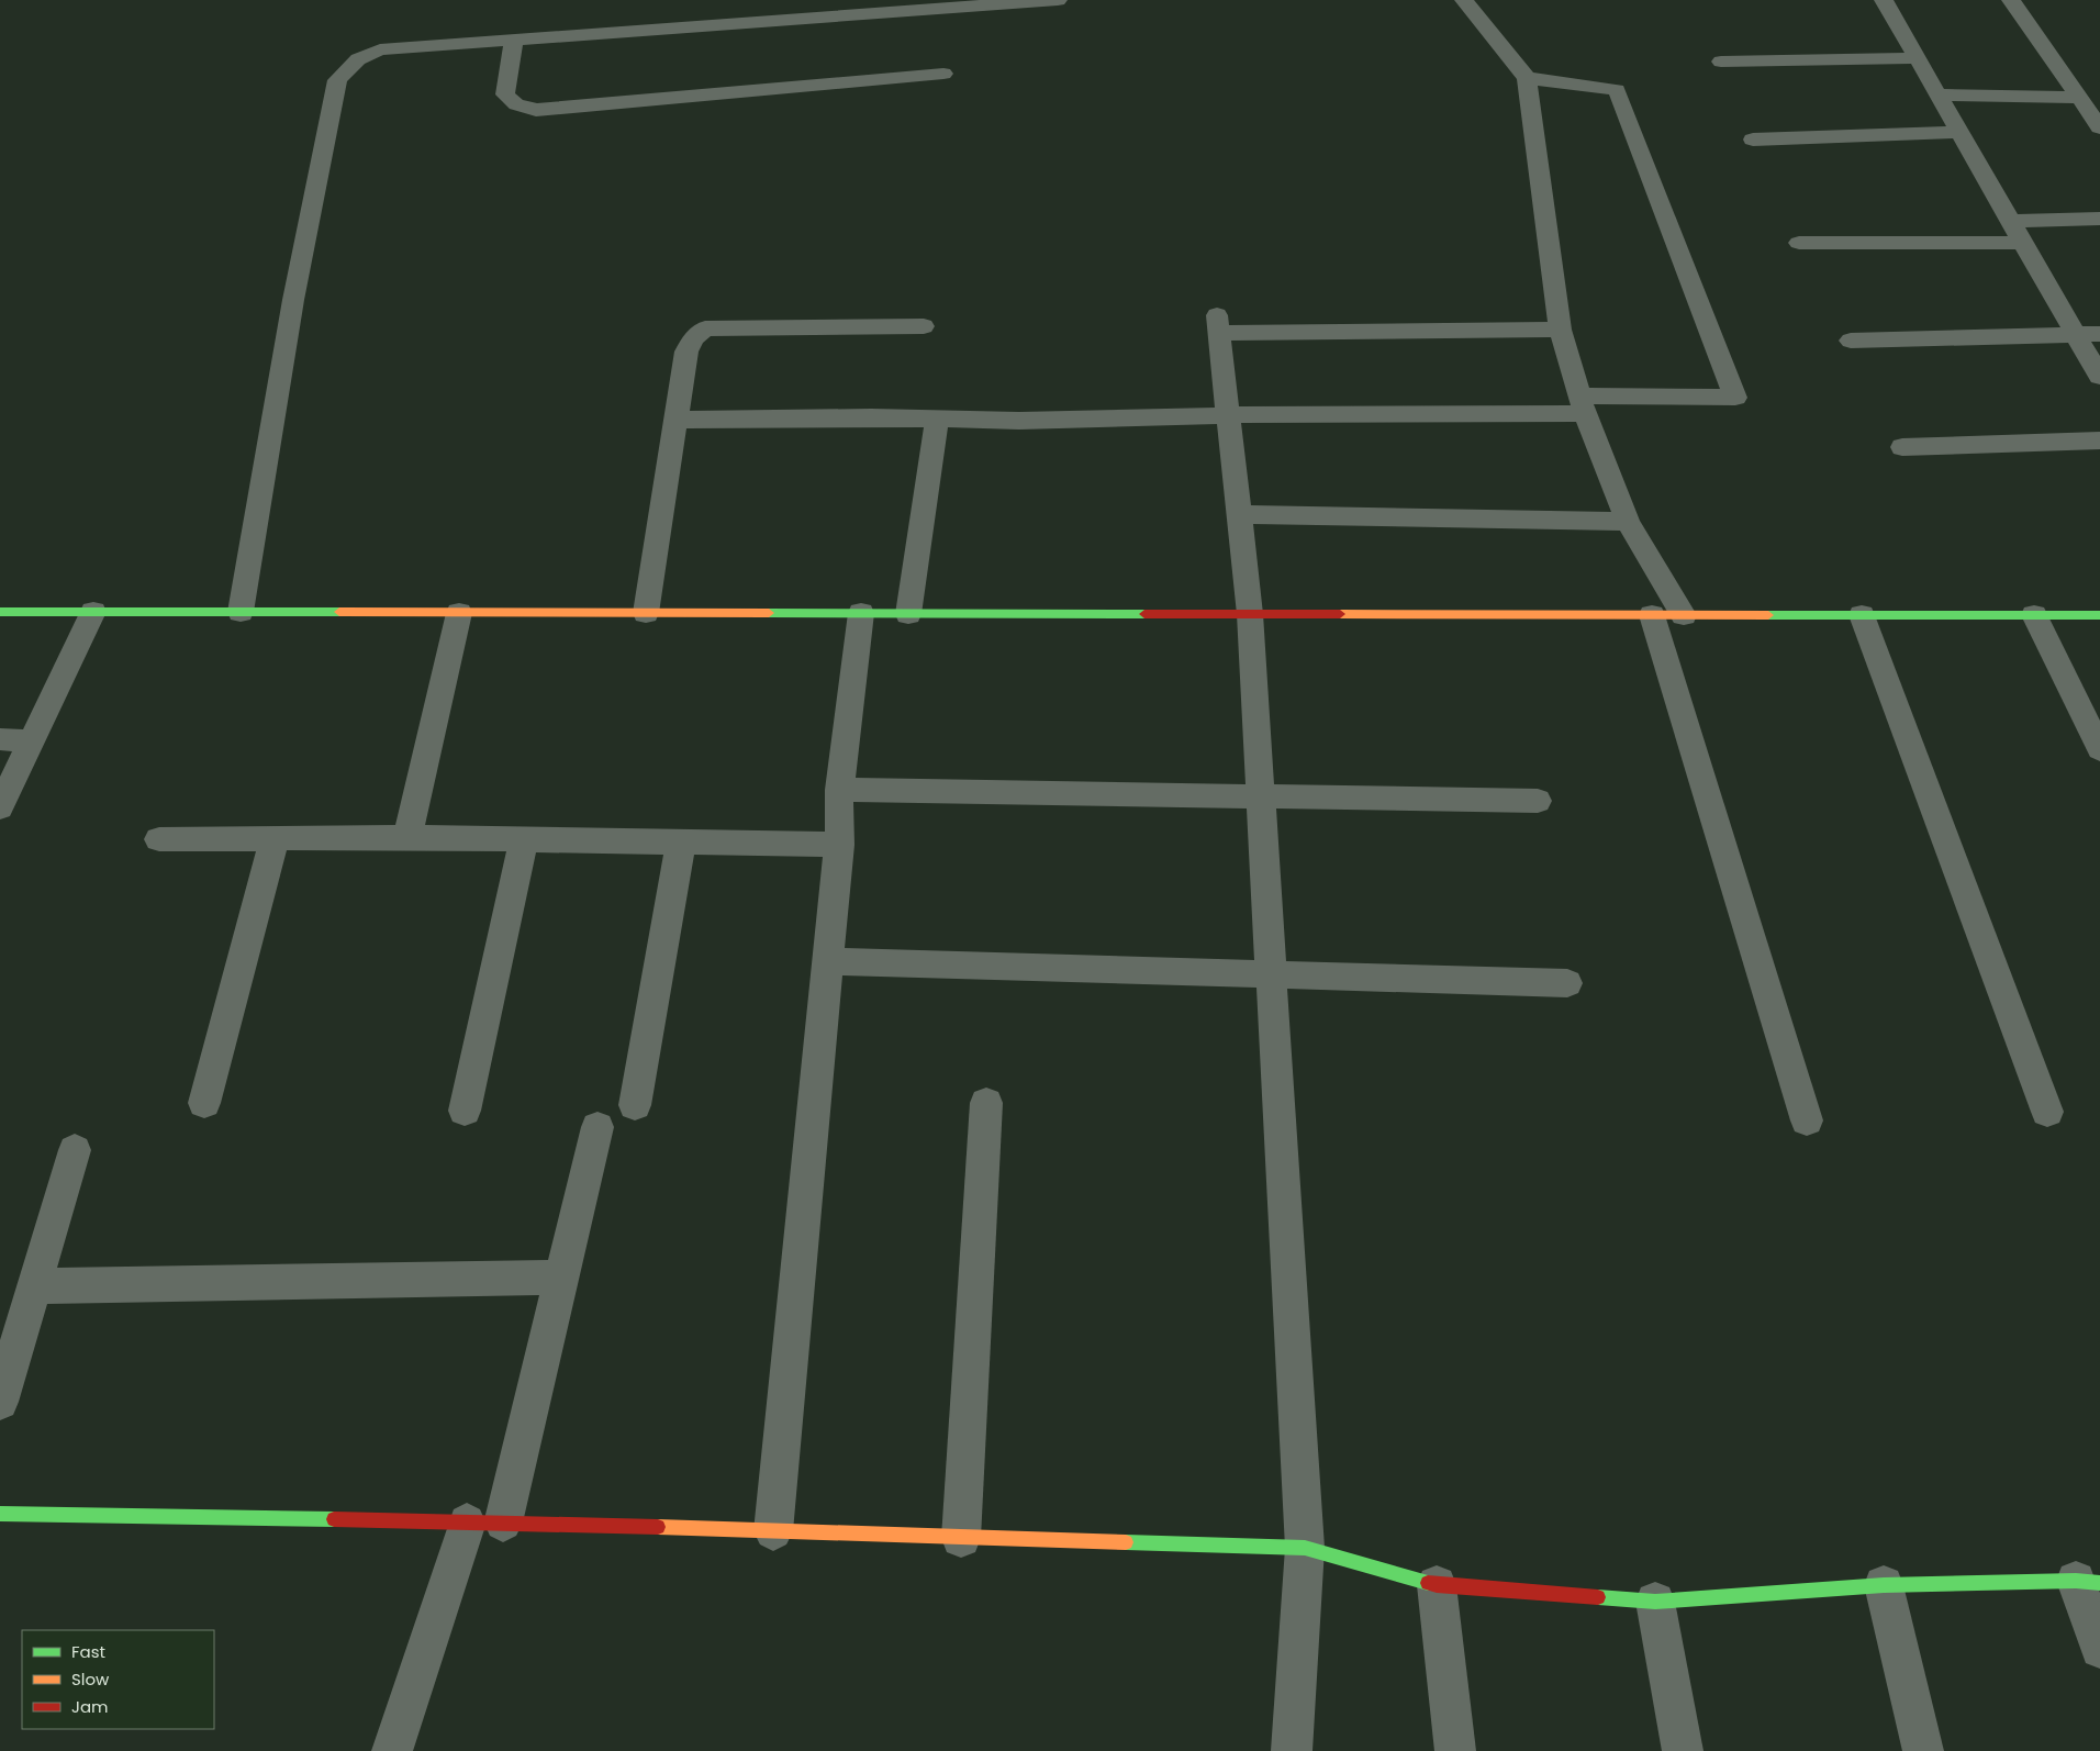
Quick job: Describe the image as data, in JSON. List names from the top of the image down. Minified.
{"legend":["Fast","Slow","Jam"]}
